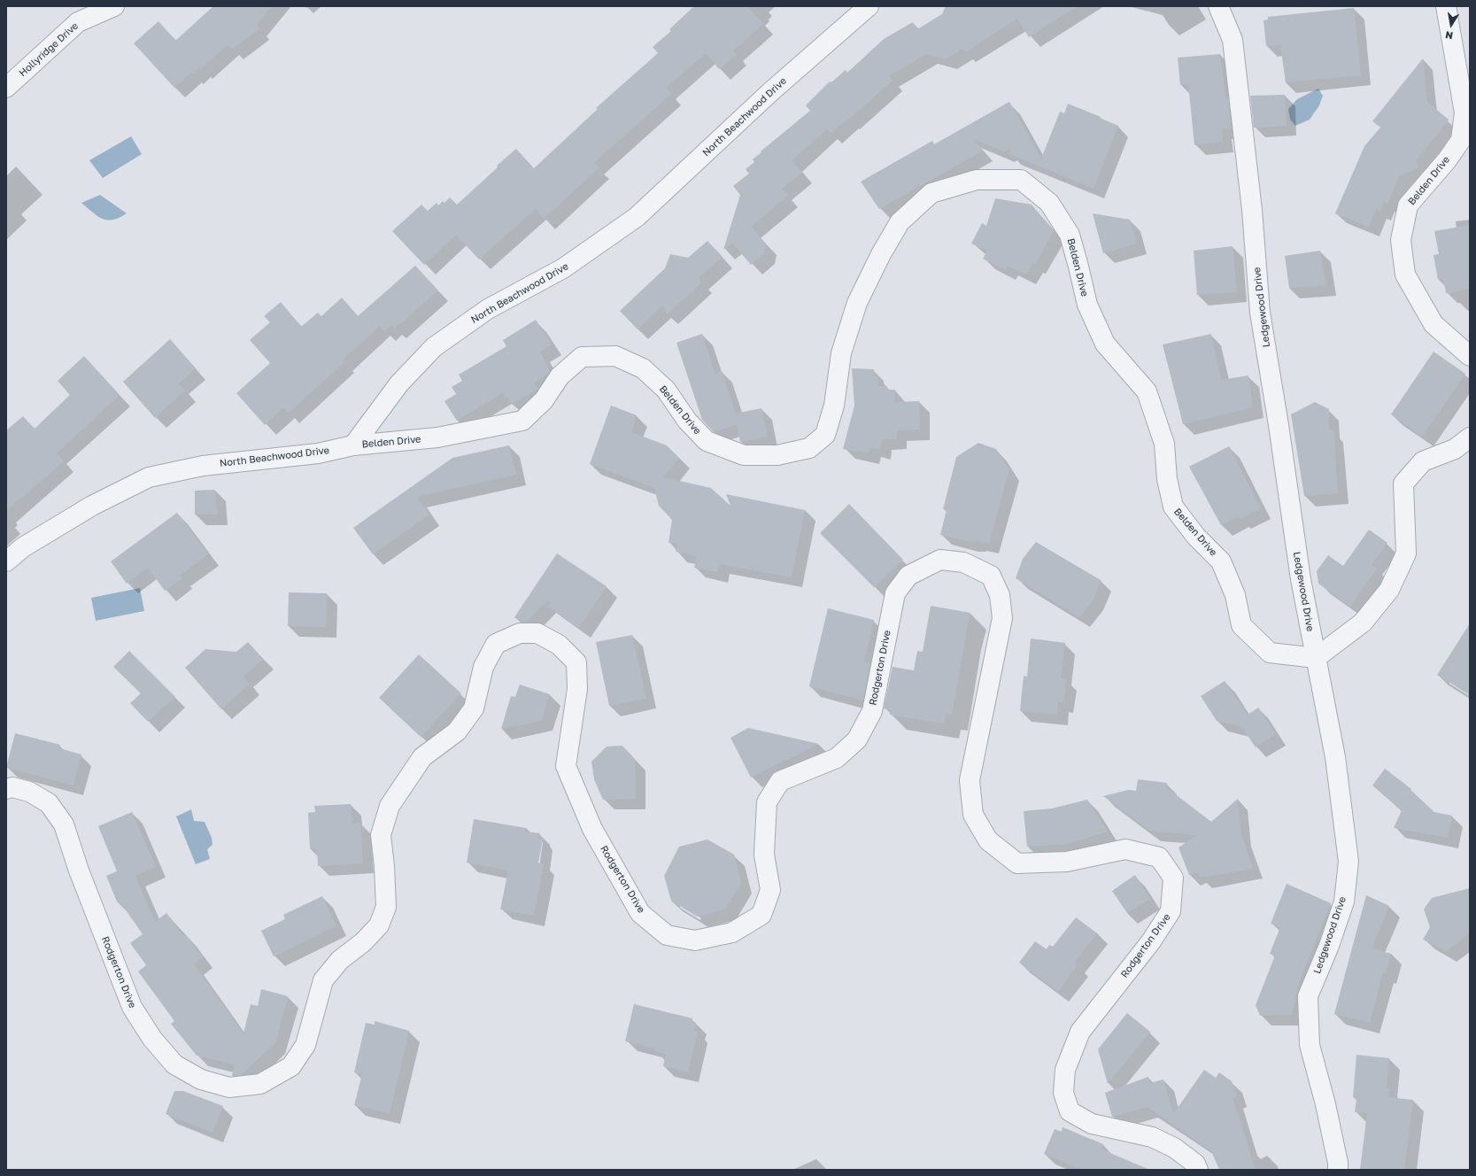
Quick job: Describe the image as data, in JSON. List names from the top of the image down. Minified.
{"streets":{"street":["Hollyridge Drive","North Beachwood Drive","Belden Drive","Ledgewood Drive","Rodgerton Drive"]},"crossings":[["North Beachwood Drive","Belden Drive"],["Belden Drive","Ledgewood Drive"]],"north":"bottom"}
